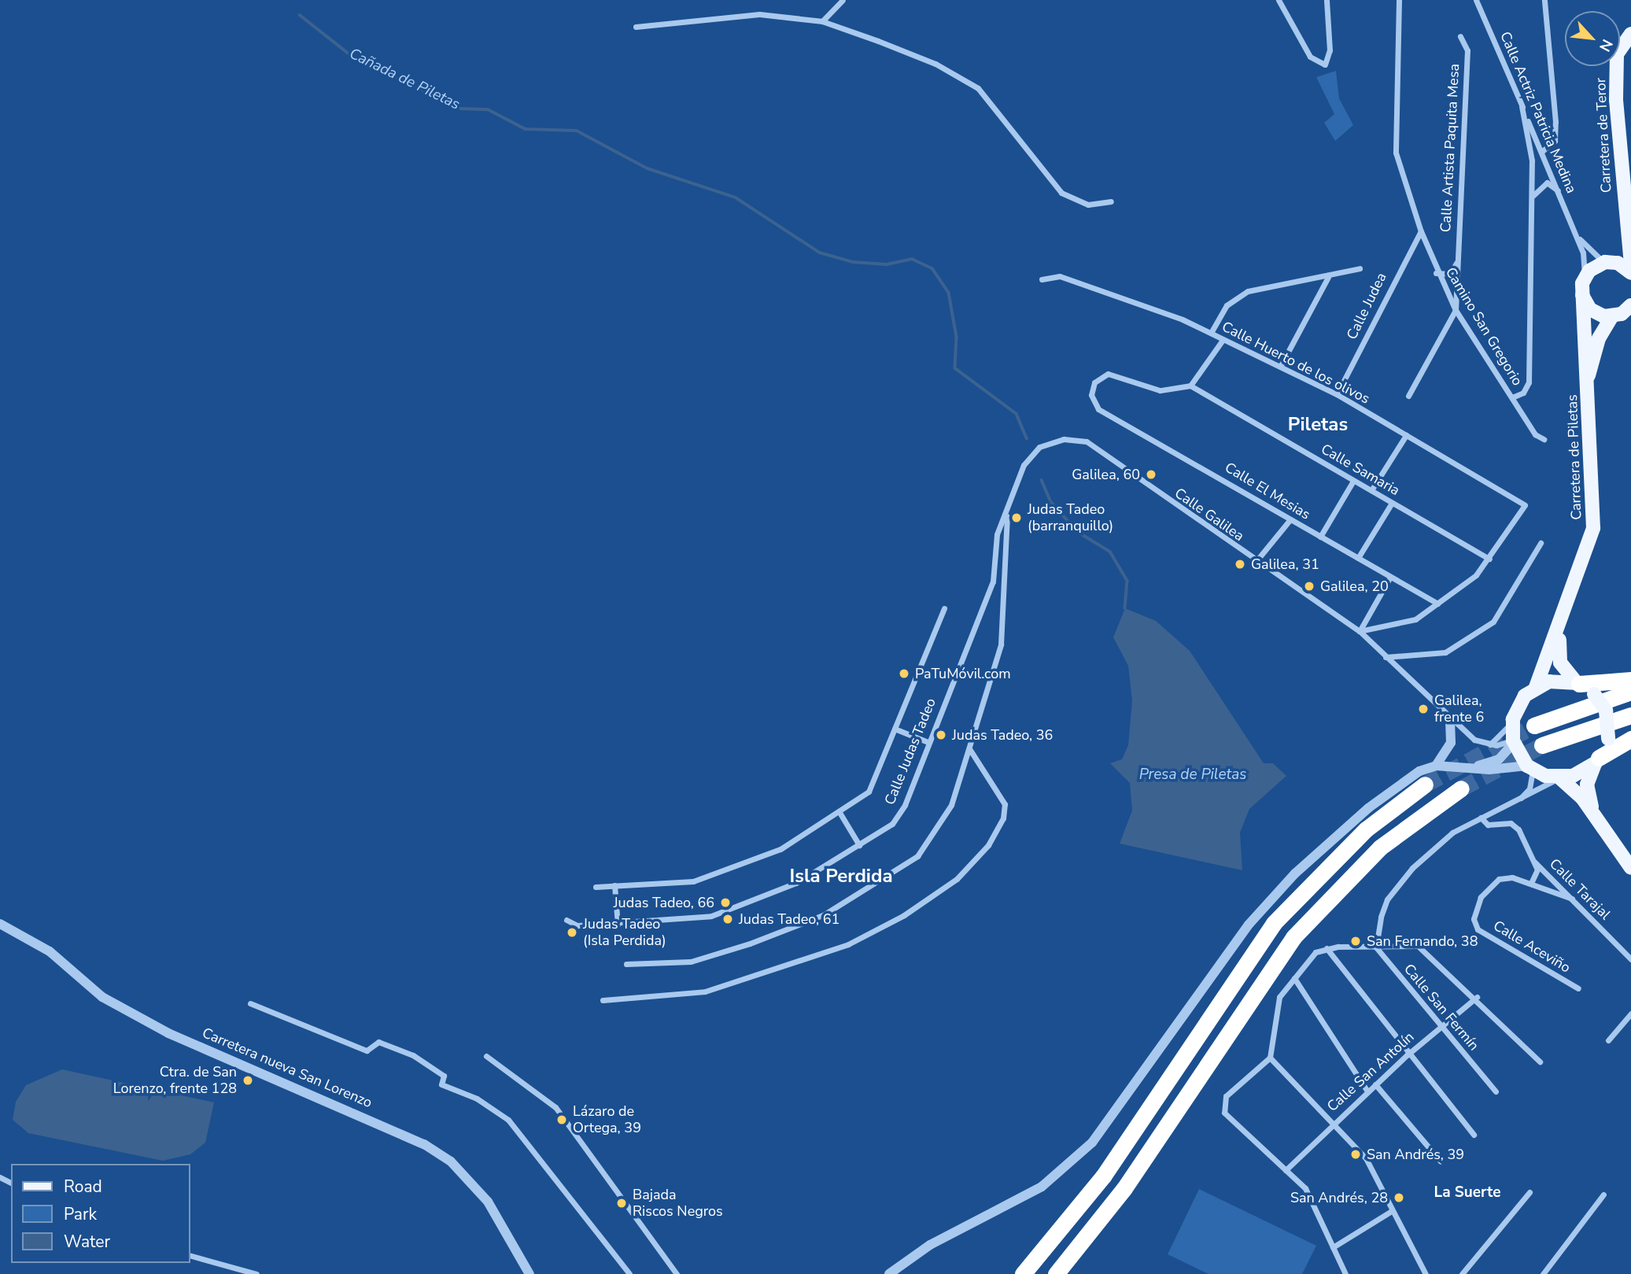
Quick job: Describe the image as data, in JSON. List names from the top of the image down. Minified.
{"streets":{"main road":["Carretera de Teror","Carretera de Piletas"],"street":["Calle Actriz Patricia Medina","Calle Artista Paquita Mesa","Calle Judea","Camino San Gregorio","Calle Huerto de los olivos","Calle Samaria","Calle El Mesias","Calle Galilea","Calle Judas Tadeo","Calle Tarajal","Calle Aceviño","Calle San Fermín","Carretera nueva San Lorenzo","Calle San Antolín"]},"crossings":[["Calle Actriz Patricia Medina","Carretera de Piletas"],["Calle Artista Paquita Mesa","Camino San Gregorio"],["Calle Judea","Camino San Gregorio"],["Calle Judea","Calle Huerto de los olivos"],["Calle Huerto de los olivos","Calle Samaria"],["Calle Samaria","Calle El Mesias"],["Calle Galilea","Calle Judas Tadeo"],["Calle Tarajal","Calle Aceviño"],["Calle San Fermín","Calle San Antolín"]],"districts":["Piletas","Isla Perdida","La Suerte"],"water":["Cañada de Piletas","Presa de Piletas"],"places":["Galilea, 60","Judas Tadeo (barranquillo)","Galilea, 31","Galilea, 20","PaTuMóvil.com","Galilea, frente 6","Judas Tadeo, 36","Judas Tadeo, 66","Judas Tadeo, 61","Judas Tadeo (Isla Perdida)","San Fernando, 38","Ctra. de San Lorenzo, frente 128","Lázaro de Ortega, 39","San Andrés, 39","San Andrés, 28","Bajada Riscos Negros"],"legend":["Road","Park","Water"],"north":"bottom right"}
